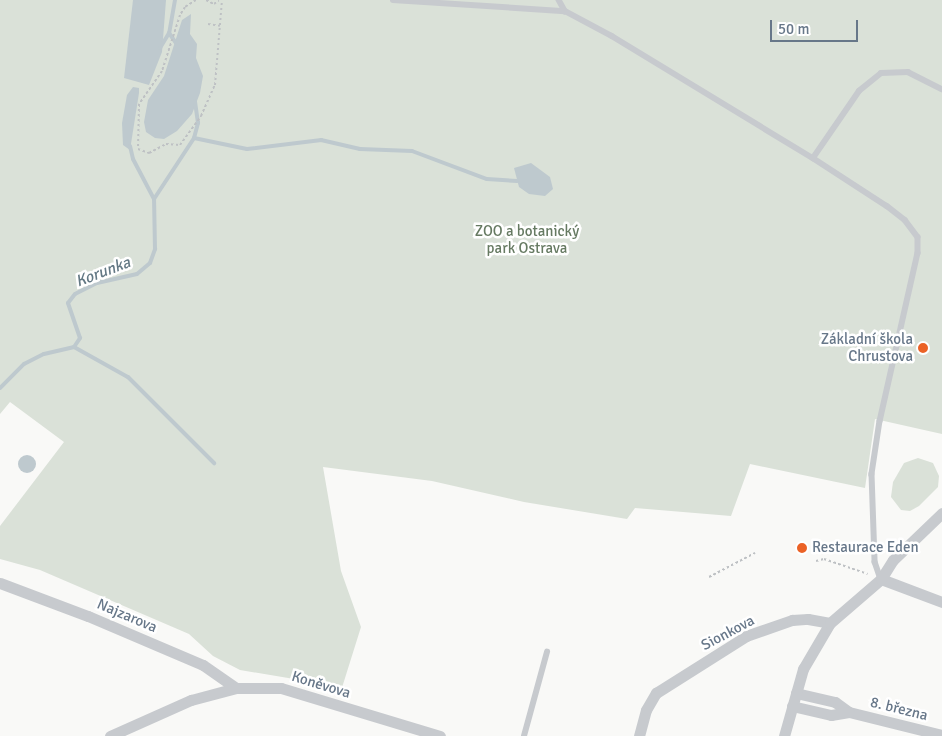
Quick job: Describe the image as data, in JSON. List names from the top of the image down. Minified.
{"streets":{"street":["Najzarova","Sionkova","Koněvova","8. března"]},"crossings":[["Najzarova","Koněvova"]],"water":["Korunka"],"parks":["ZOO a botanický park Ostrava"],"places":["Základní škola Chrustova","Restaurace Eden"],"scale_bar":"50 m"}
